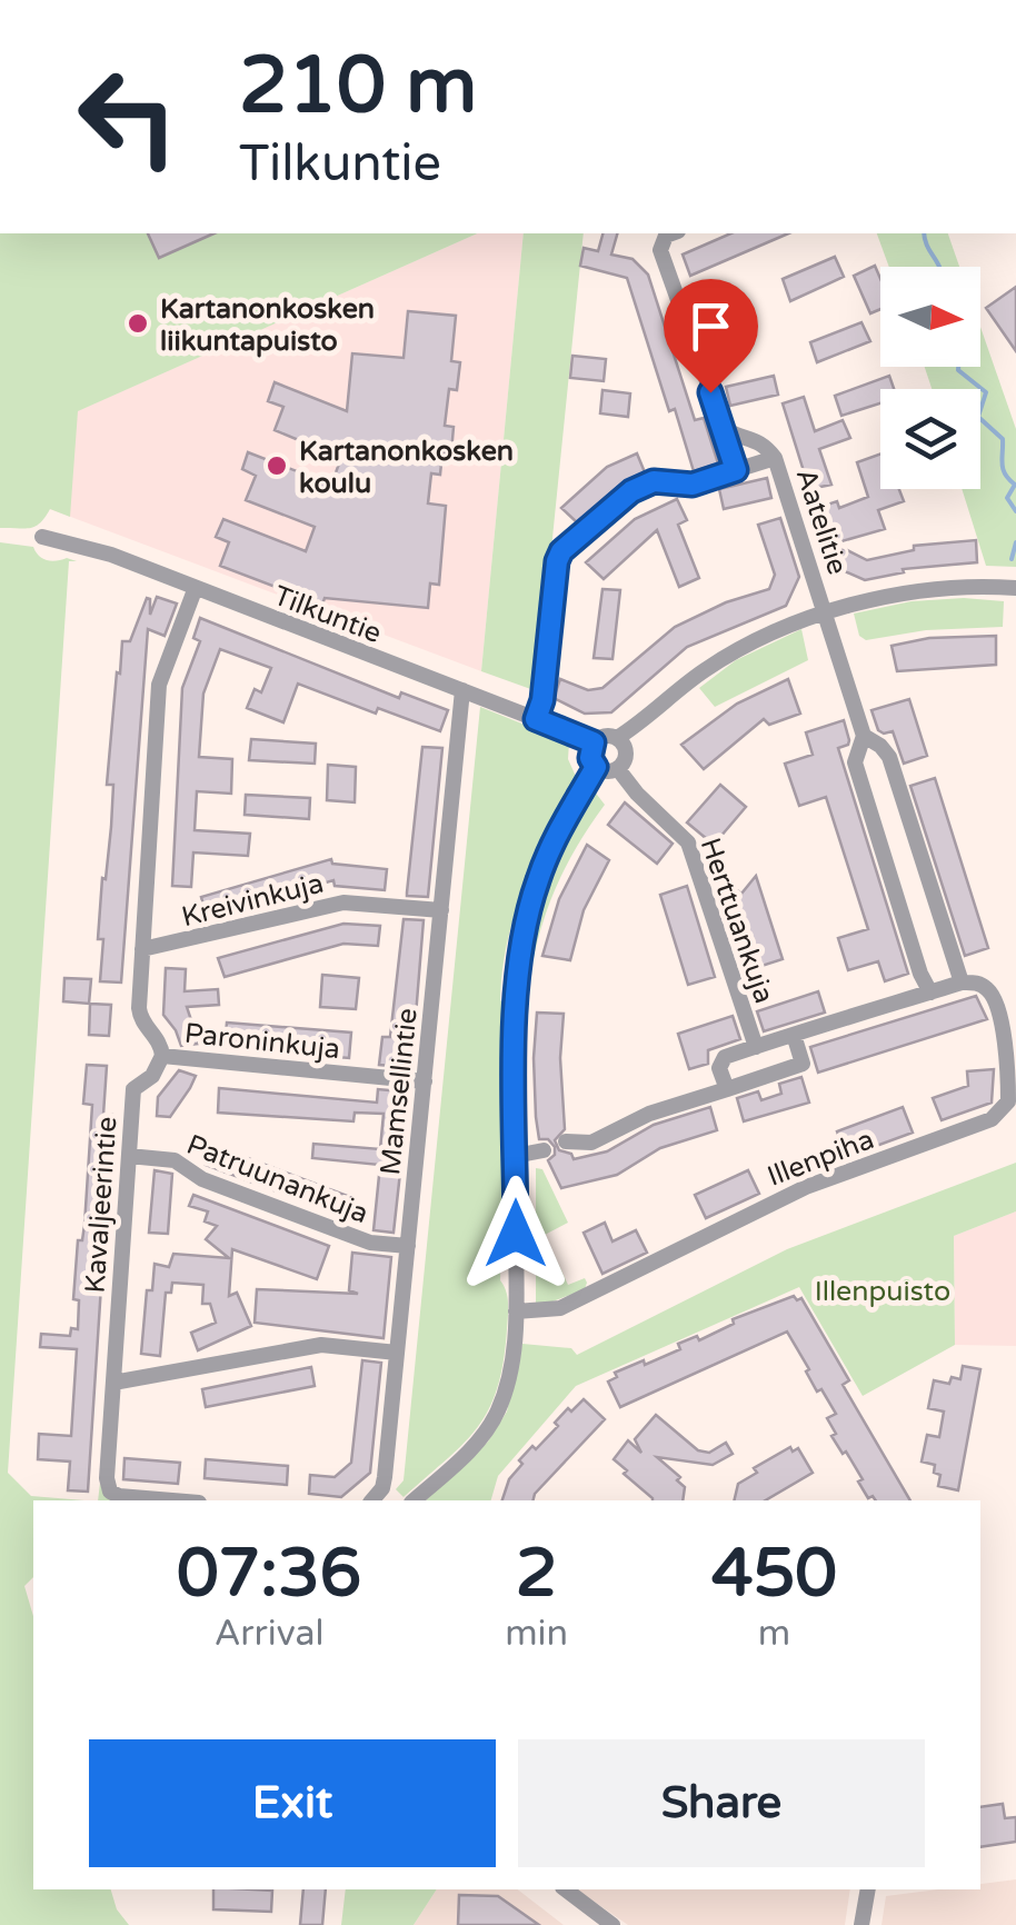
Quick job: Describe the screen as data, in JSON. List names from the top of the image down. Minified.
{"streets":{"street":["Aatelitie","Tilkuntie","Kreivinkuja","Herttuankuja","Paroninkuja","Mamsellintie","Illenpiha","Patruunankuja","Kavaljeerintie"]},"crossings":[["Tilkuntie","Herttuankuja"],["Tilkuntie","Mamsellintie"],["Kreivinkuja","Mamsellintie"],["Paroninkuja","Mamsellintie"],["Paroninkuja","Kavaljeerintie"],["Mamsellintie","Patruunankuja"],["Patruunankuja","Kavaljeerintie"]],"parks":["Illenpuisto"],"places":["Kartanonkosken liikuntapuisto","Kartanonkosken koulu"],"north":"right","page":{"turn":["210 m","Tilkuntie"],"eta":["07:36","Arrival","2","min","450","m"],"buttons":["Exit","Share"]}}
